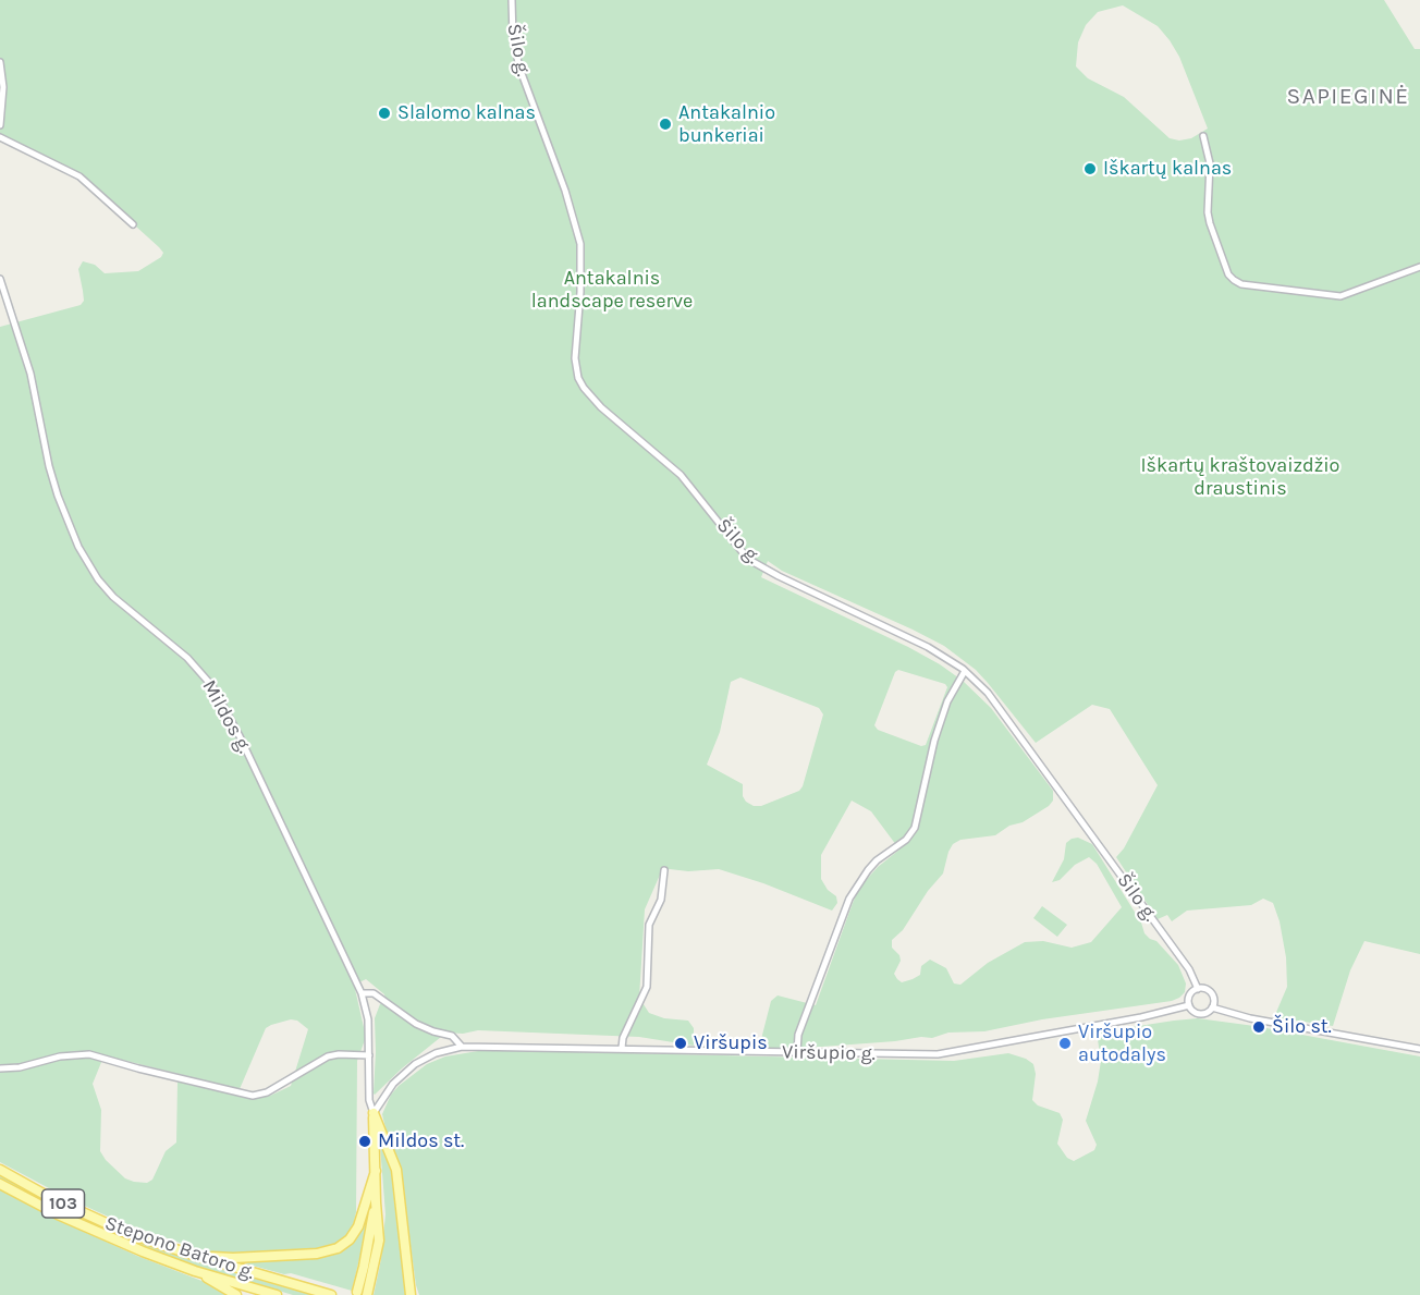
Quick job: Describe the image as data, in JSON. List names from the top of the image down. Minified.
{"streets":{"main road":["103","Stepono Batoro g."],"street":["Šilo g.","Mildos g.","Viršupio g."]},"crossings":[["Šilo g.","Viršupio g."],["Mildos g.","Viršupio g."]],"districts":["SAPIEGINĖ"],"parks":["Antakalnis landscape reserve","Iškartų kraštovaizdžio draustinis"],"places":["Slalomo kalnas","Antakalnio bunkeriai","Iškartų kalnas","Šilo st.","Viršupis","Viršupio autodalys","Mildos st."]}
